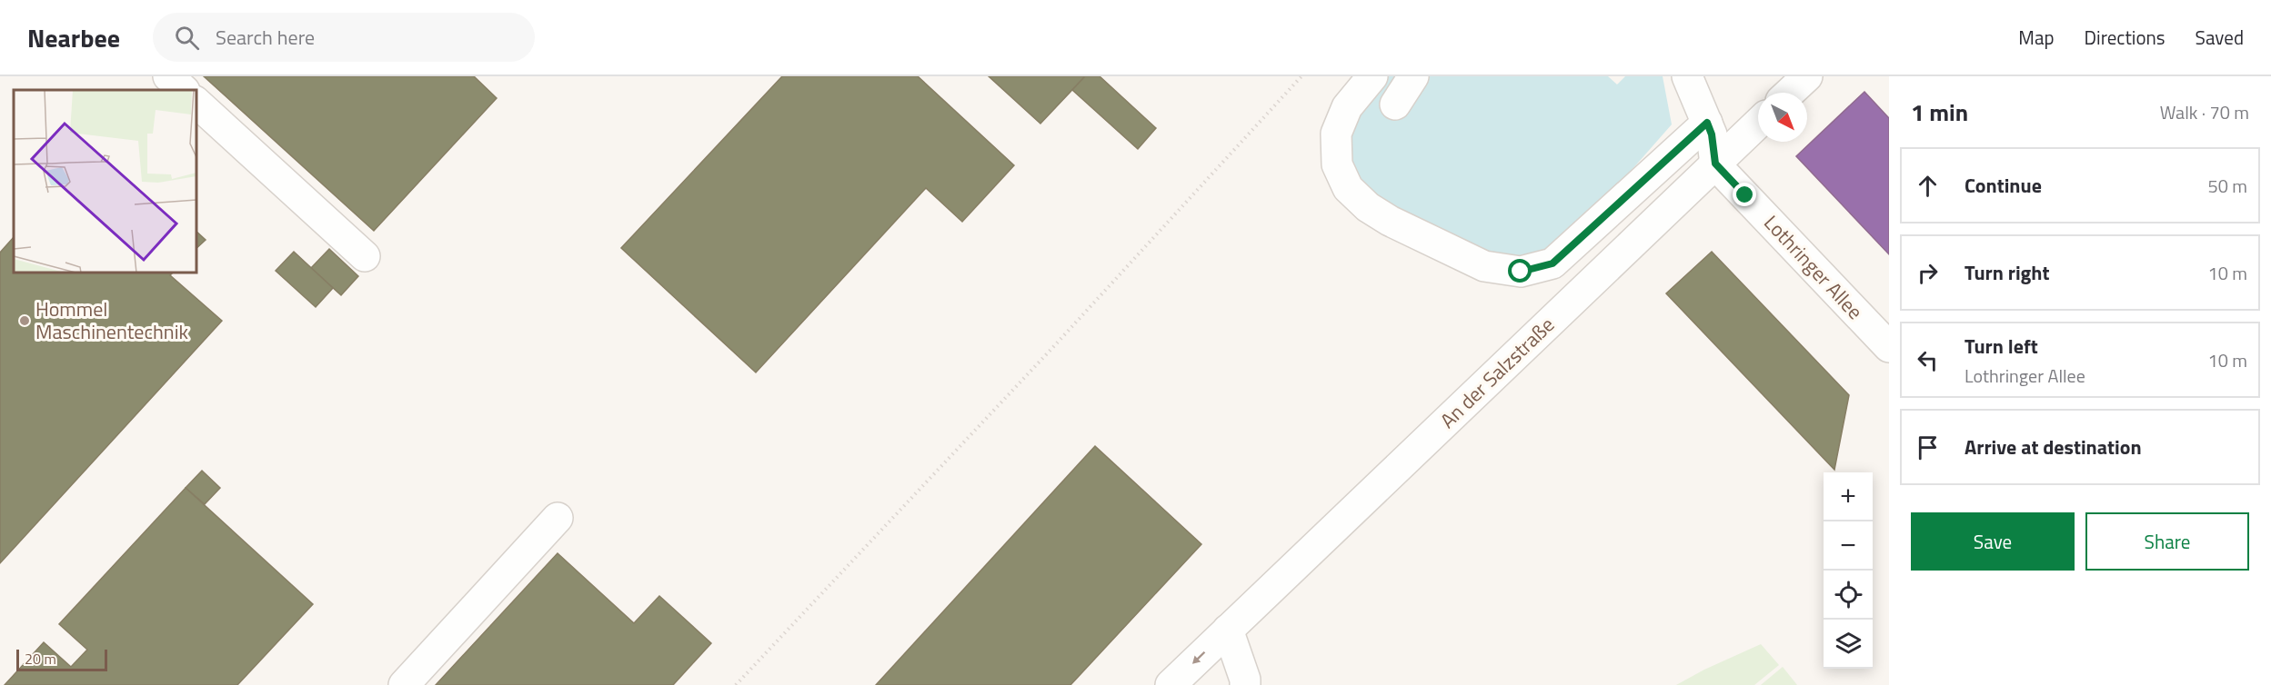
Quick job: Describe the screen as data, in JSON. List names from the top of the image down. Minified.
{"streets":{"street":["Lothringer Allee","An der Salzstraße"]},"crossings":[["Lothringer Allee","An der Salzstraße"]],"places":["Hommel Maschinentechnik"],"scale_bar":"20 m","north":"bottom right","page":{"header":"Nearbee","search":"Search here","nav":["Map","Directions","Saved"],"heading":["1 min","Walk · 70 m"],"list":[["Continue","50 m"],["Turn right","10 m"],["Turn left","Lothringer Allee","10 m"],"Arrive at destination"],"map_buttons":["+","−"],"buttons":["Save","Share"],"scale":"20 m"}}
